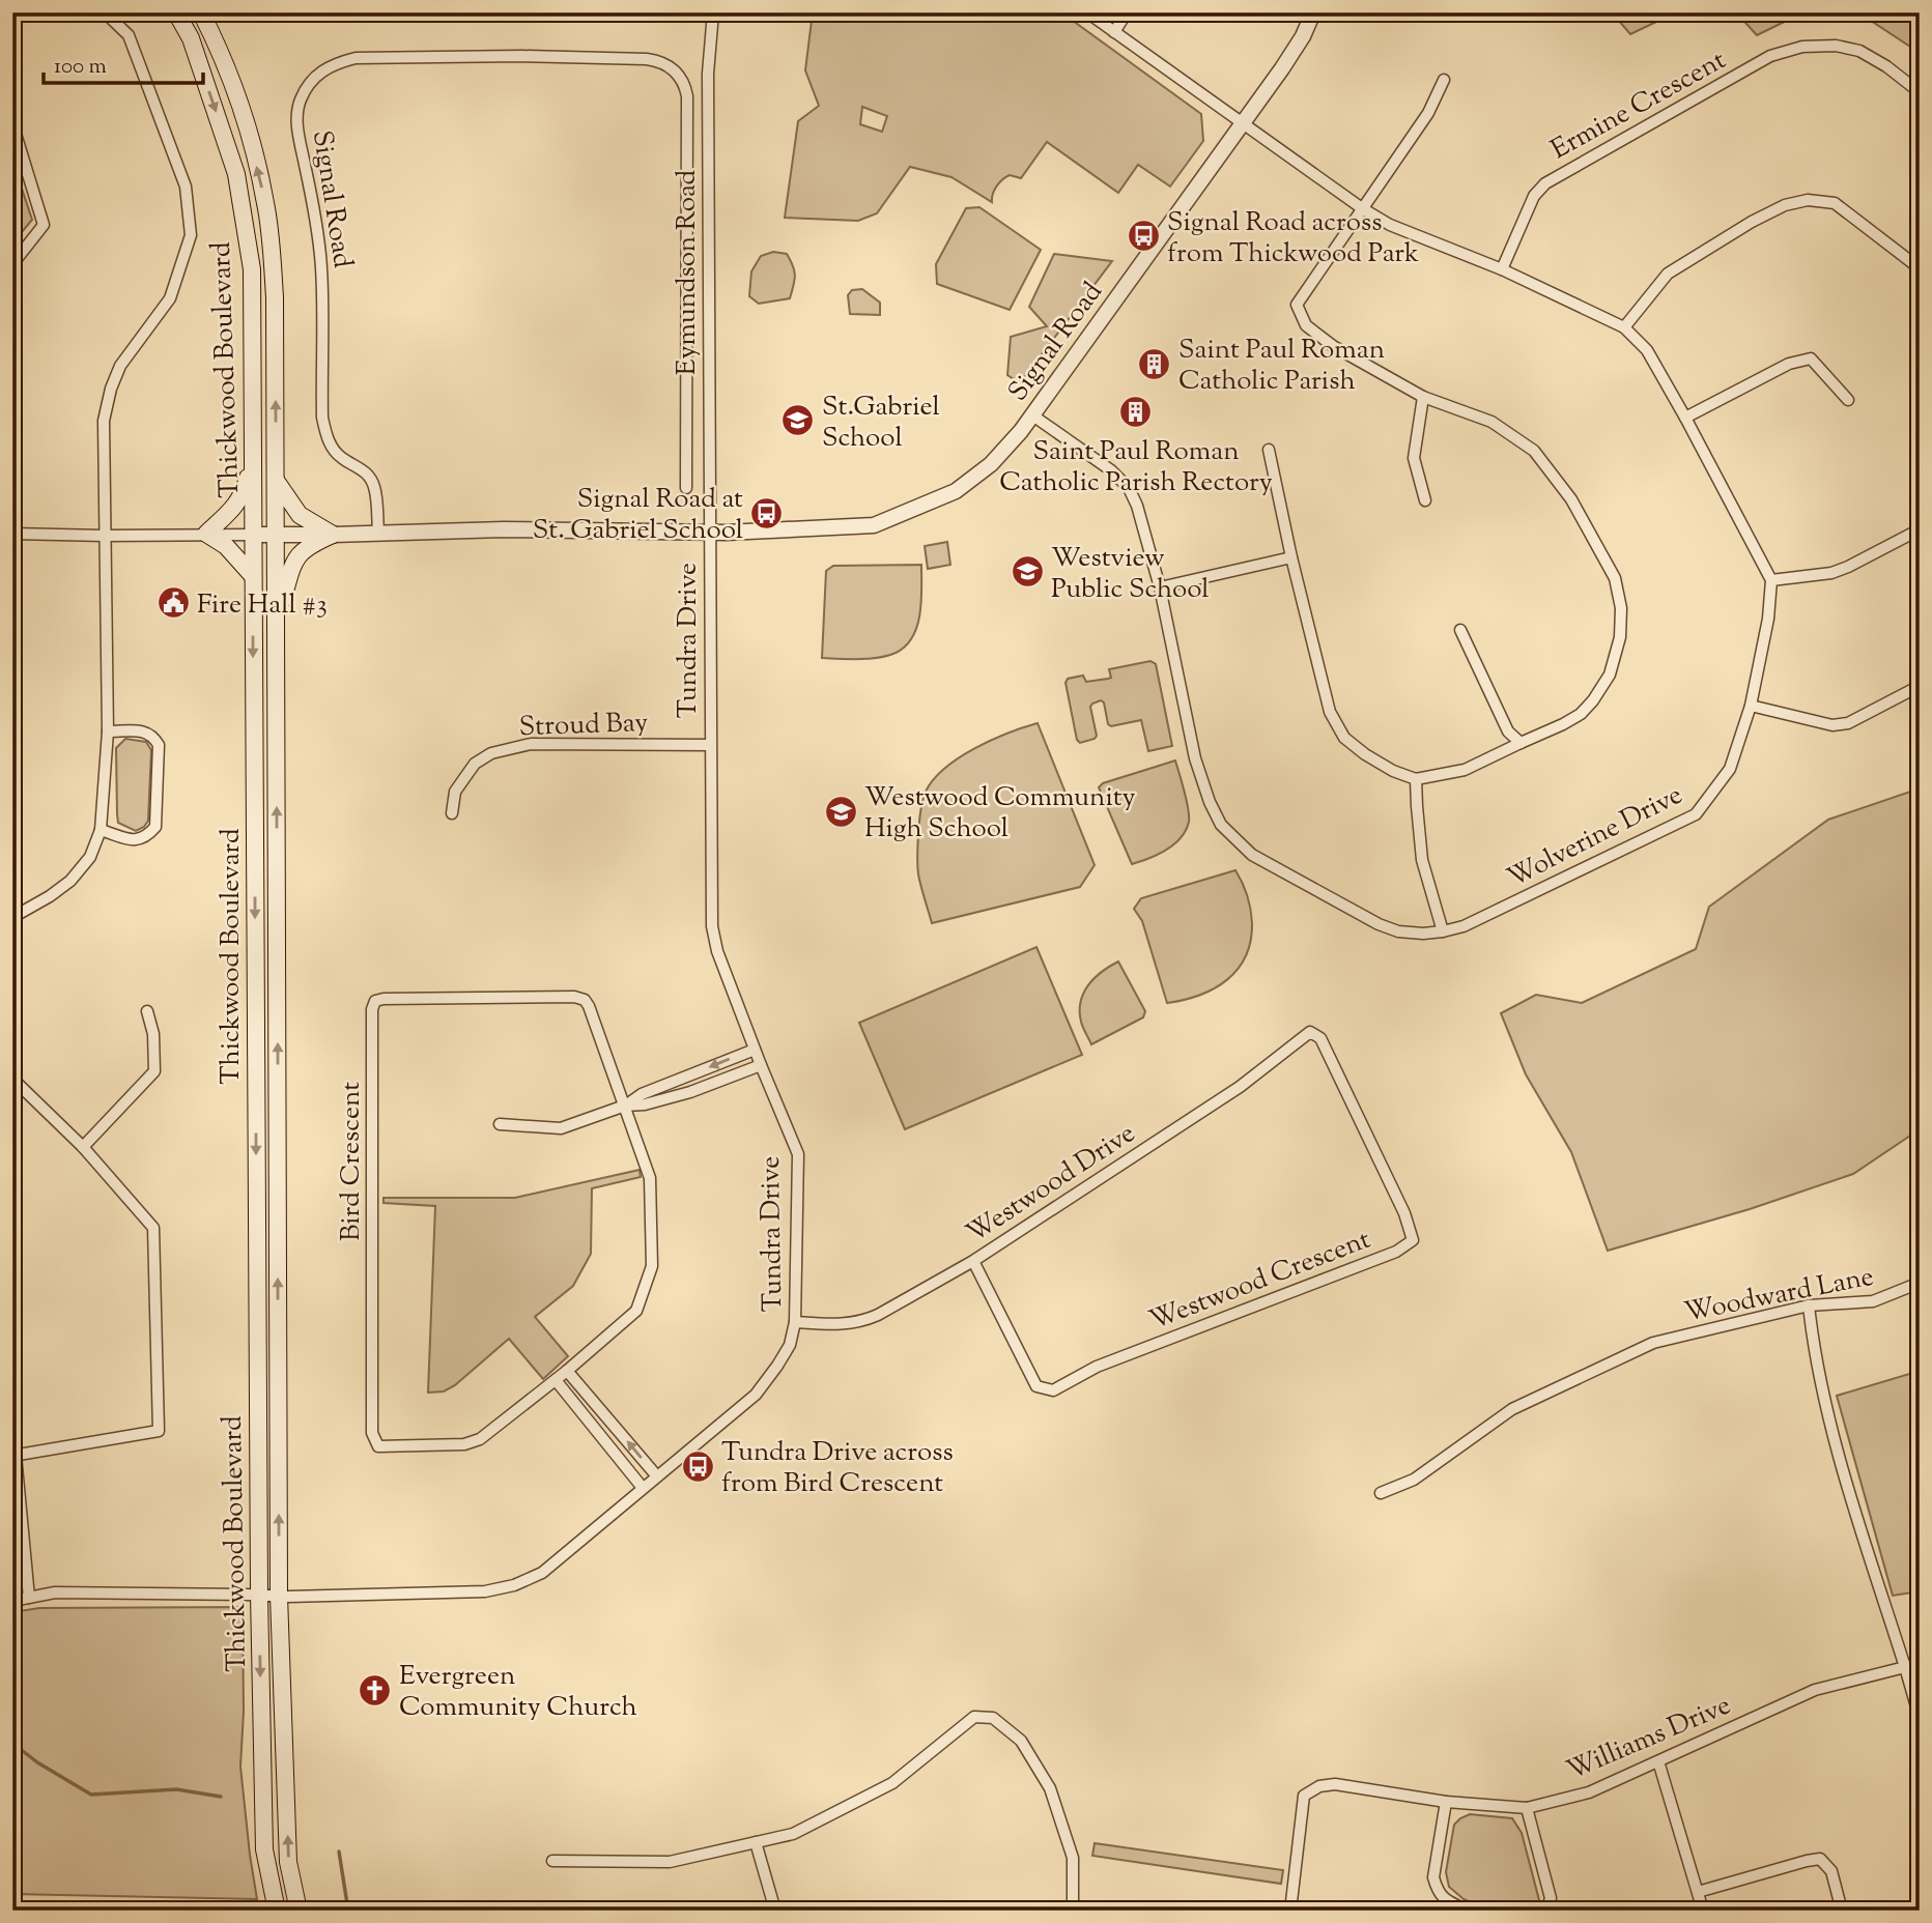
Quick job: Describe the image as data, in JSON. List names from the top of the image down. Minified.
{"streets":{"main road":["Thickwood Boulevard"],"street":["Ermine Crescent","Signal Road","Eymundson Road","Tundra Drive","Stroud Bay","Wolverine Drive","Bird Crescent","Westwood Drive","Westwood Crescent","Woodward Lane","Williams Drive"]},"crossings":[["Signal Road","Eymundson Road"],["Signal Road","Thickwood Boulevard"],["Signal Road","Tundra Drive"],["Signal Road","Wolverine Drive"],["Eymundson Road","Tundra Drive"],["Thickwood Boulevard","Tundra Drive"],["Tundra Drive","Stroud Bay"],["Tundra Drive","Westwood Drive"],["Westwood Drive","Westwood Crescent"]],"places":{"bus stop":["Signal Road across from Thickwood Park","Signal Road at St. Gabriel School","Tundra Drive across from Bird Crescent"],"building":["Saint Paul Roman Catholic Parish","Saint Paul Roman Catholic Parish Rectory"],"school or university":["St.Gabriel School","Westview Public School","Westwood Community High School"],"public building":["Fire Hall #3"],"church":["Evergreen Community Church"]},"scale_bar":"100 m"}
